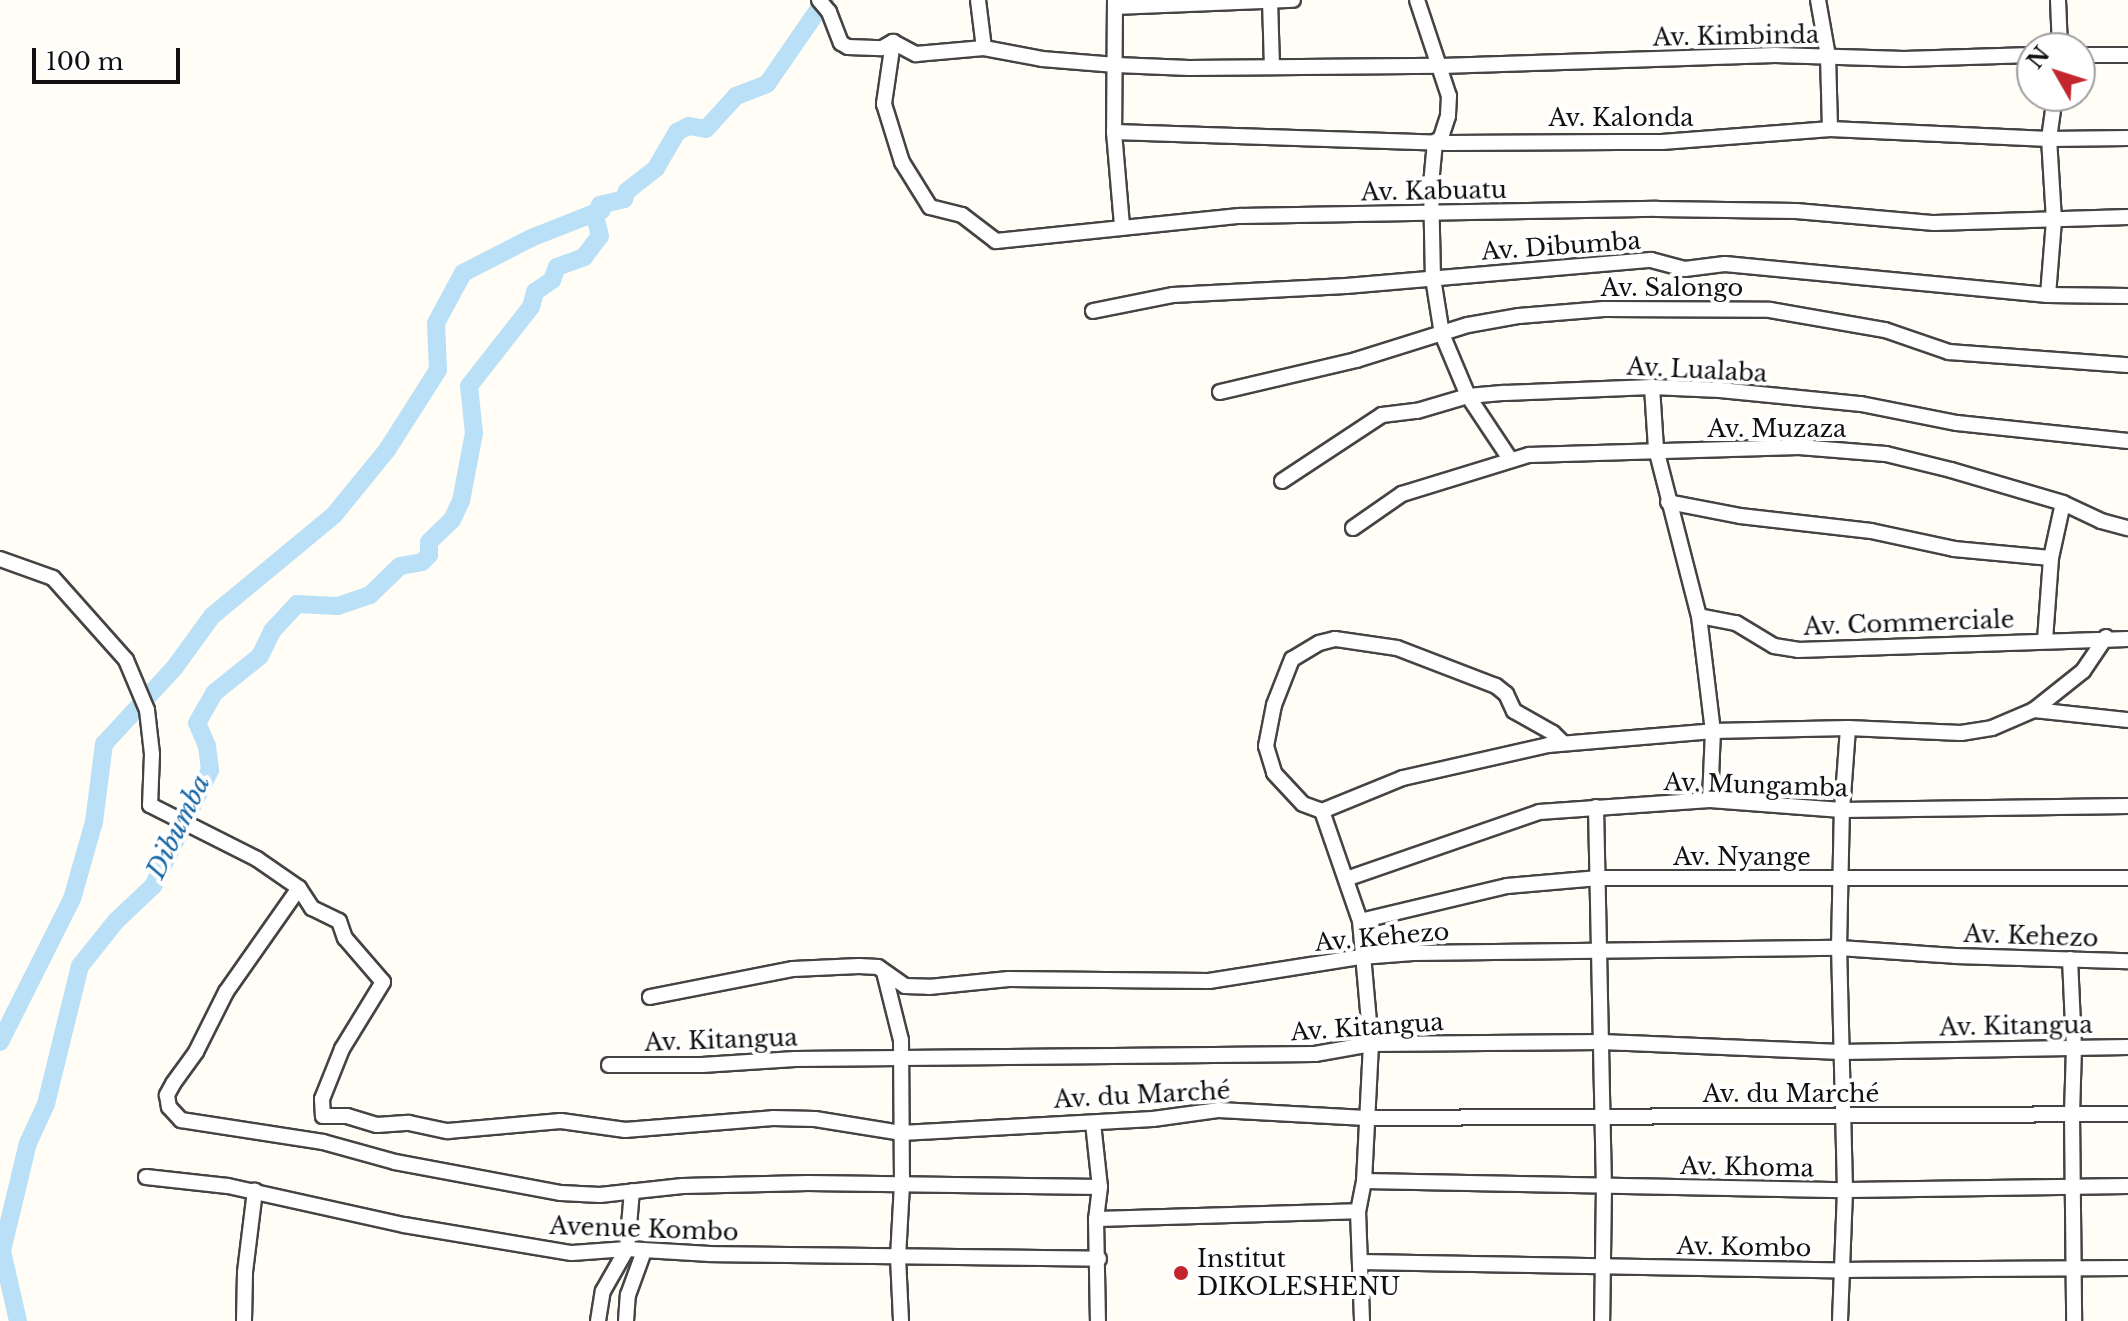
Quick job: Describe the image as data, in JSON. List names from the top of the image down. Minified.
{"streets":{"street":["Av. Kimbinda","Av. Kalonda","Av. Kabuatu","Av. Dibumba","Av. Salongo","Av. Lualaba","Av. Muzaza","Av. Commerciale","Av. Mungamba","Av. Nyange","Av. Kehezo","Av. Kitangua","Av. du Marché","Av. Khoma","Avenue Kombo","Av. Kombo"]},"crossings":[["Av. Kimbinda","Av. Kabuatu"]],"water":["Dibumba"],"places":["Institut DIKOLESHENU"],"scale_bar":"100 m","north":"top left"}
